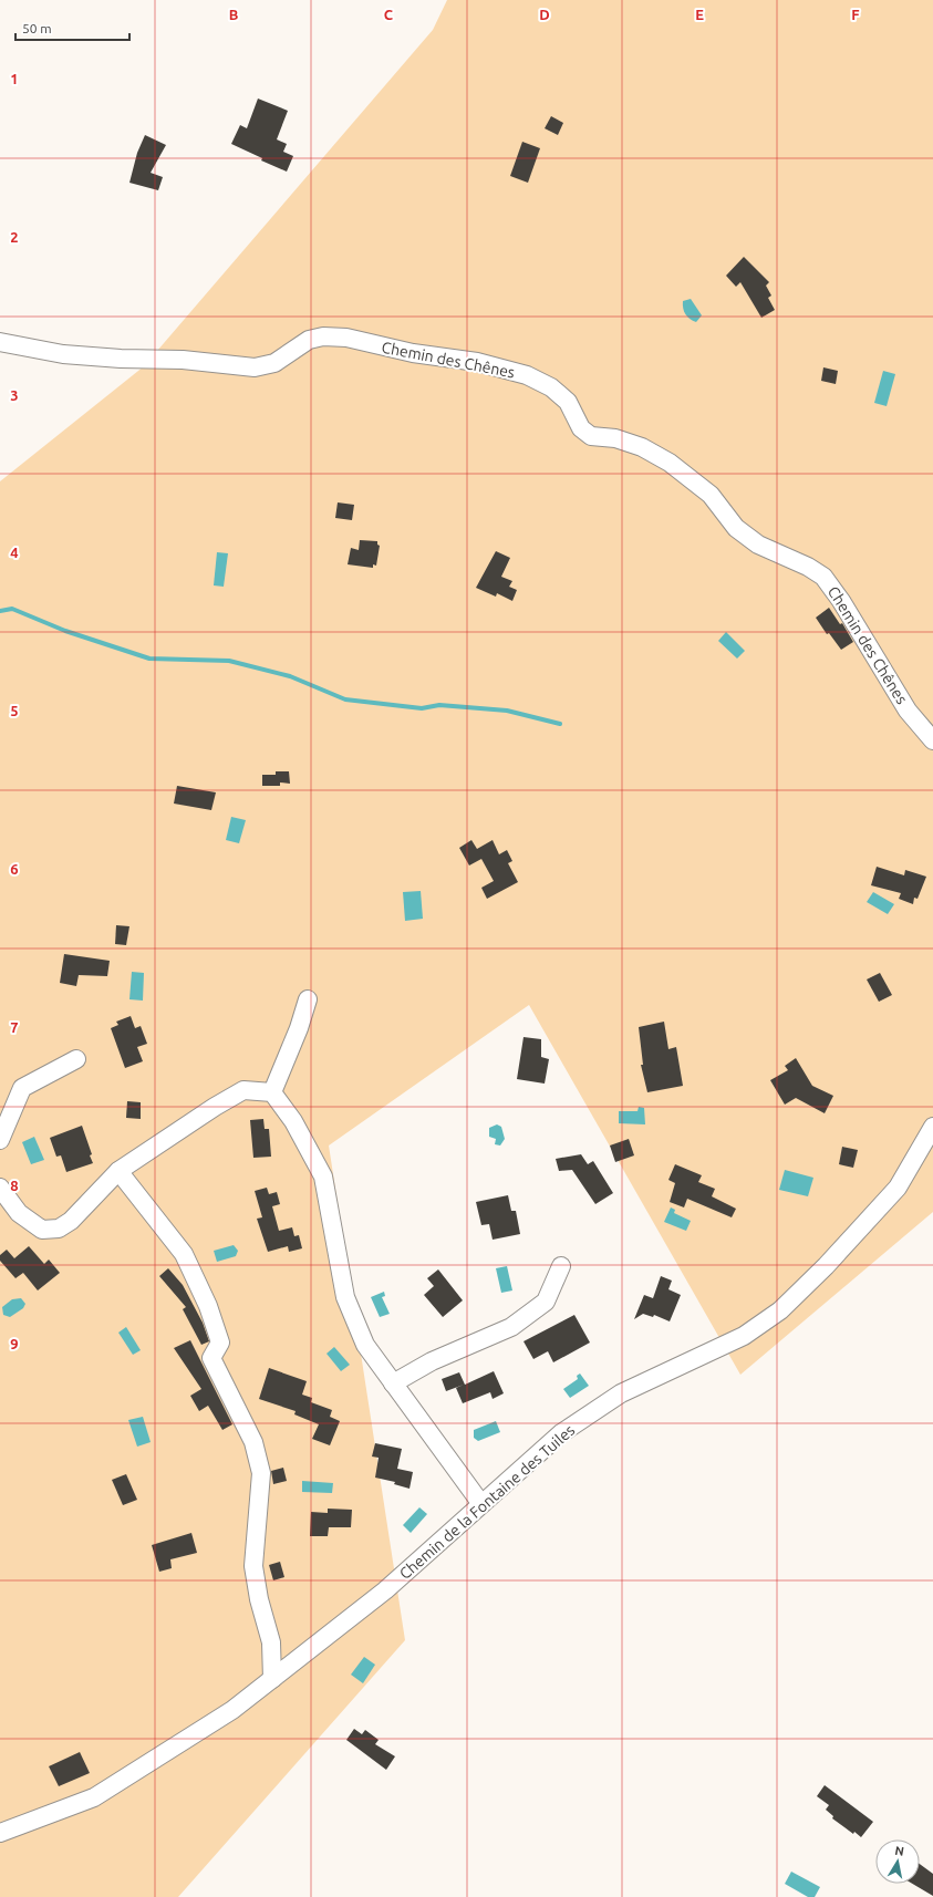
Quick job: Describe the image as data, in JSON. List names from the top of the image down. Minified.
{"streets":{"street":["Chemin des Chênes","Chemin de la Fontaine des Tuiles"]},"scale_bar":"50 m","north":"top","grid":{"columns":["B","C","D","E","F"],"rows":["1","2","3","4","5","6","7","8","9"]}}
